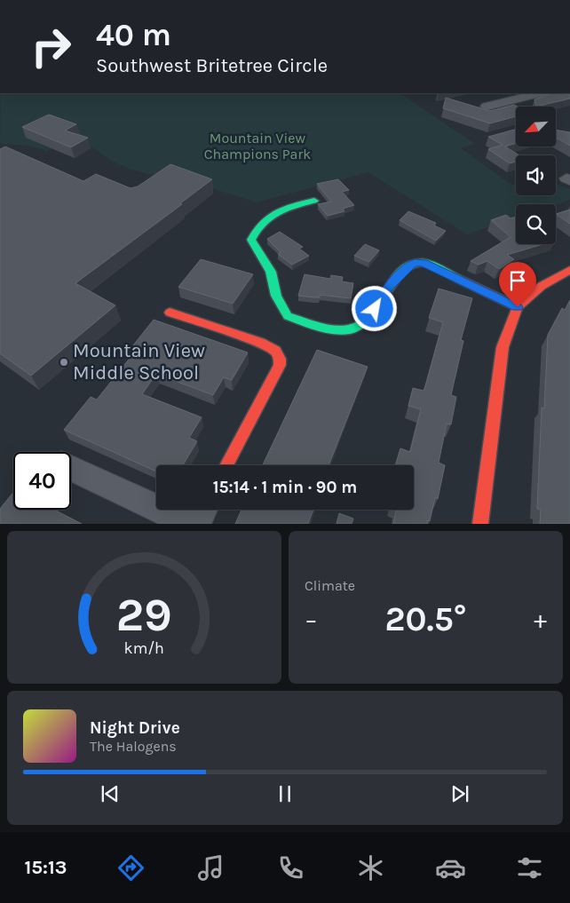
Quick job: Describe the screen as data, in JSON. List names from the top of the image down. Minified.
{"parks":["Mountain View Champions Park"],"places":["Mountain View Middle School"],"north":"bottom left","page":{"turn":["40 m","Southwest Britetree Circle"],"limit":"40","trip":"15:14 · 1 min · 90 m","tile":"Climate","heat":["−","20.5°","+"],"song":["Night Drive","The Halogens"],"tabs":"15:13","gauge":["29","km/h"]}}
